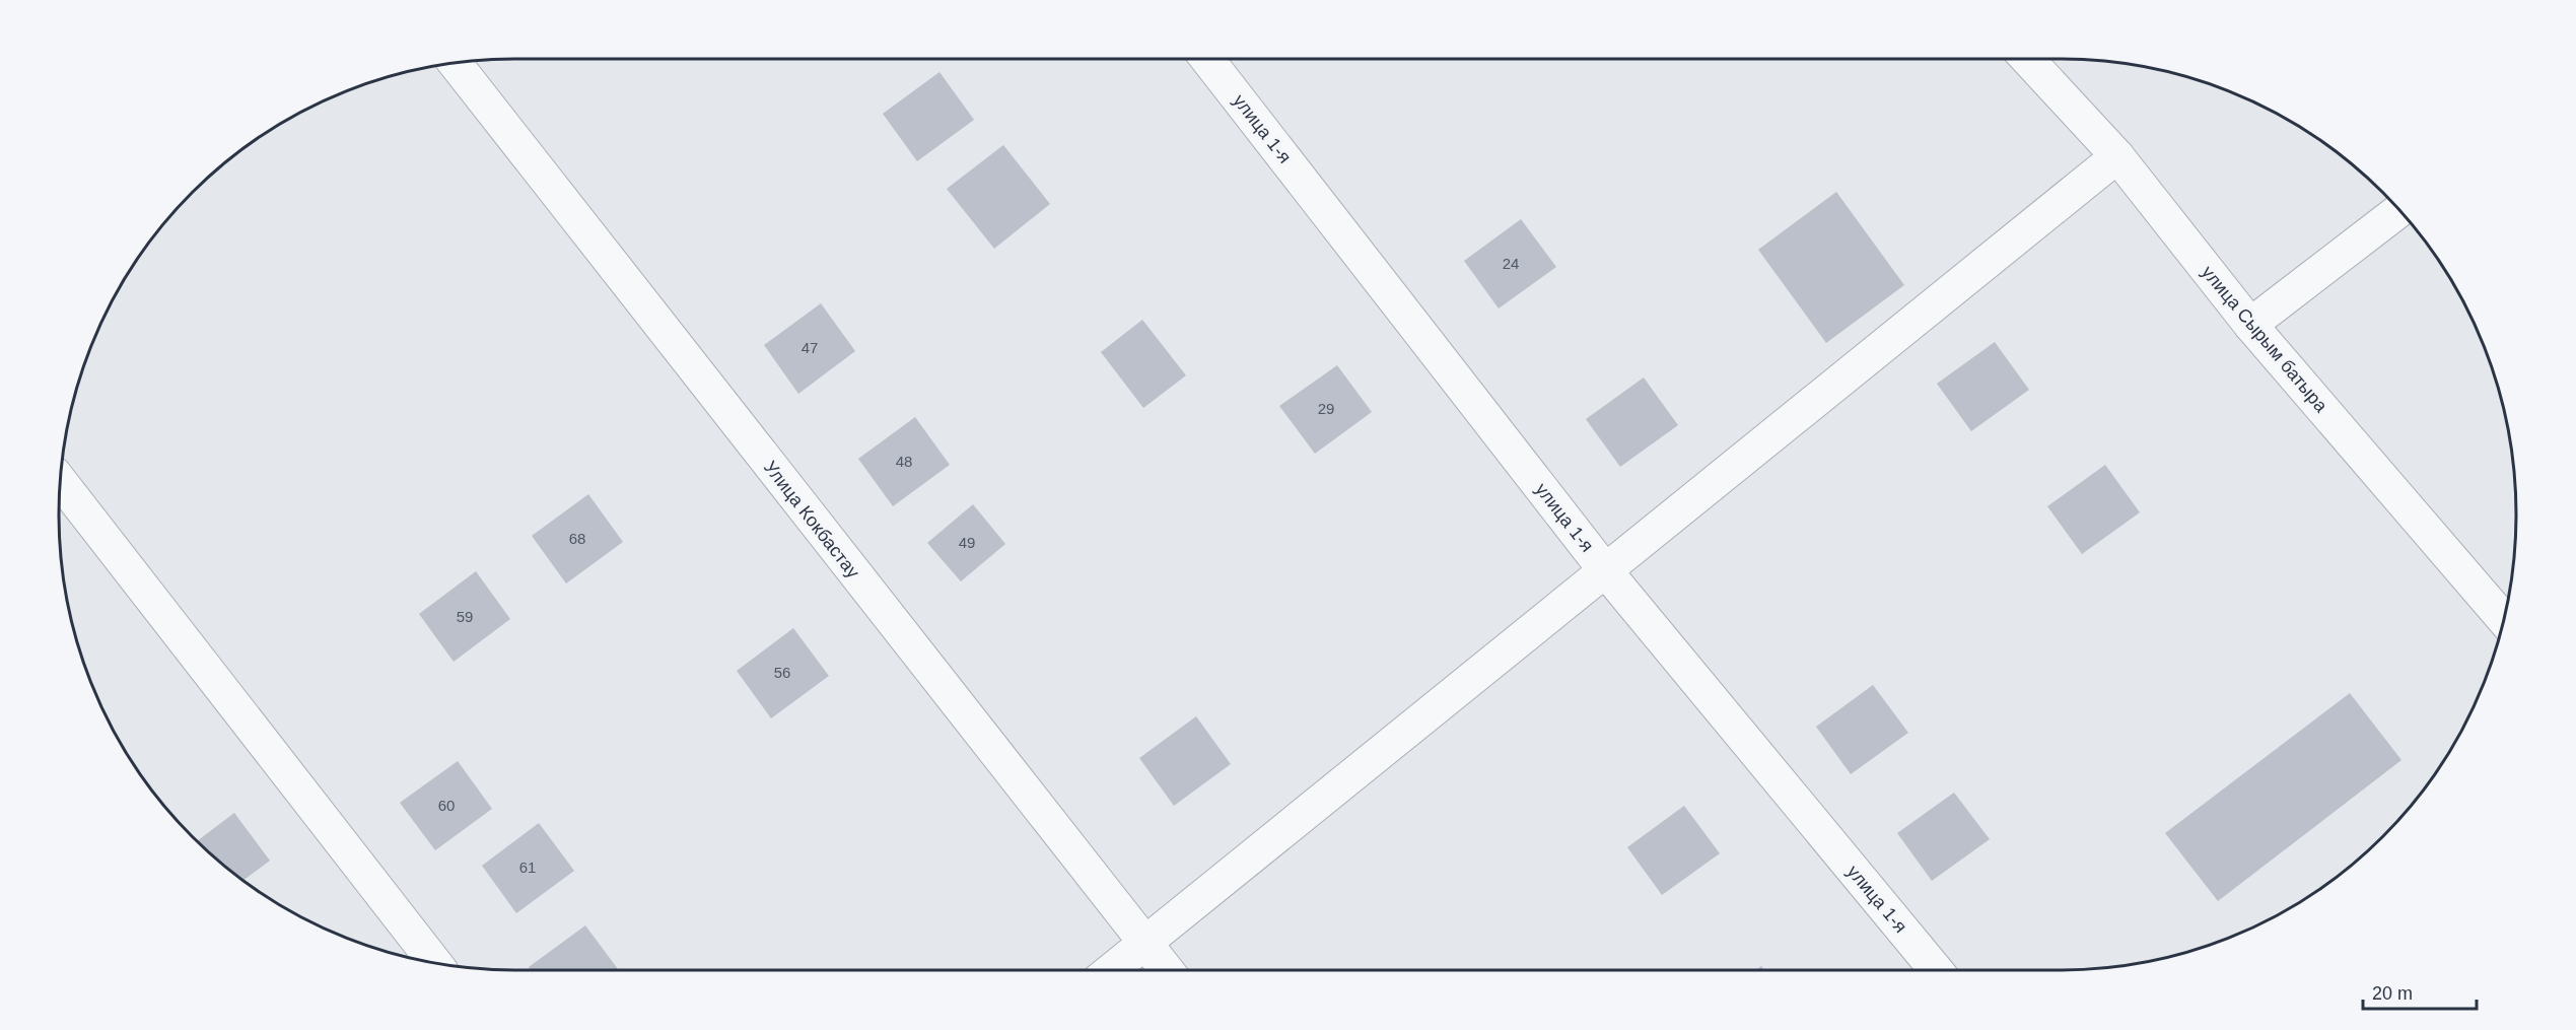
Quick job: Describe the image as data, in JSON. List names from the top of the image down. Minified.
{"streets":{"street":["улица 1-я","улица Сырым батыра","Улица Кокбастау"]},"house_numbers":["24","47","29","48","68","49","59","56","60","61"],"scale_bar":"20 m"}
